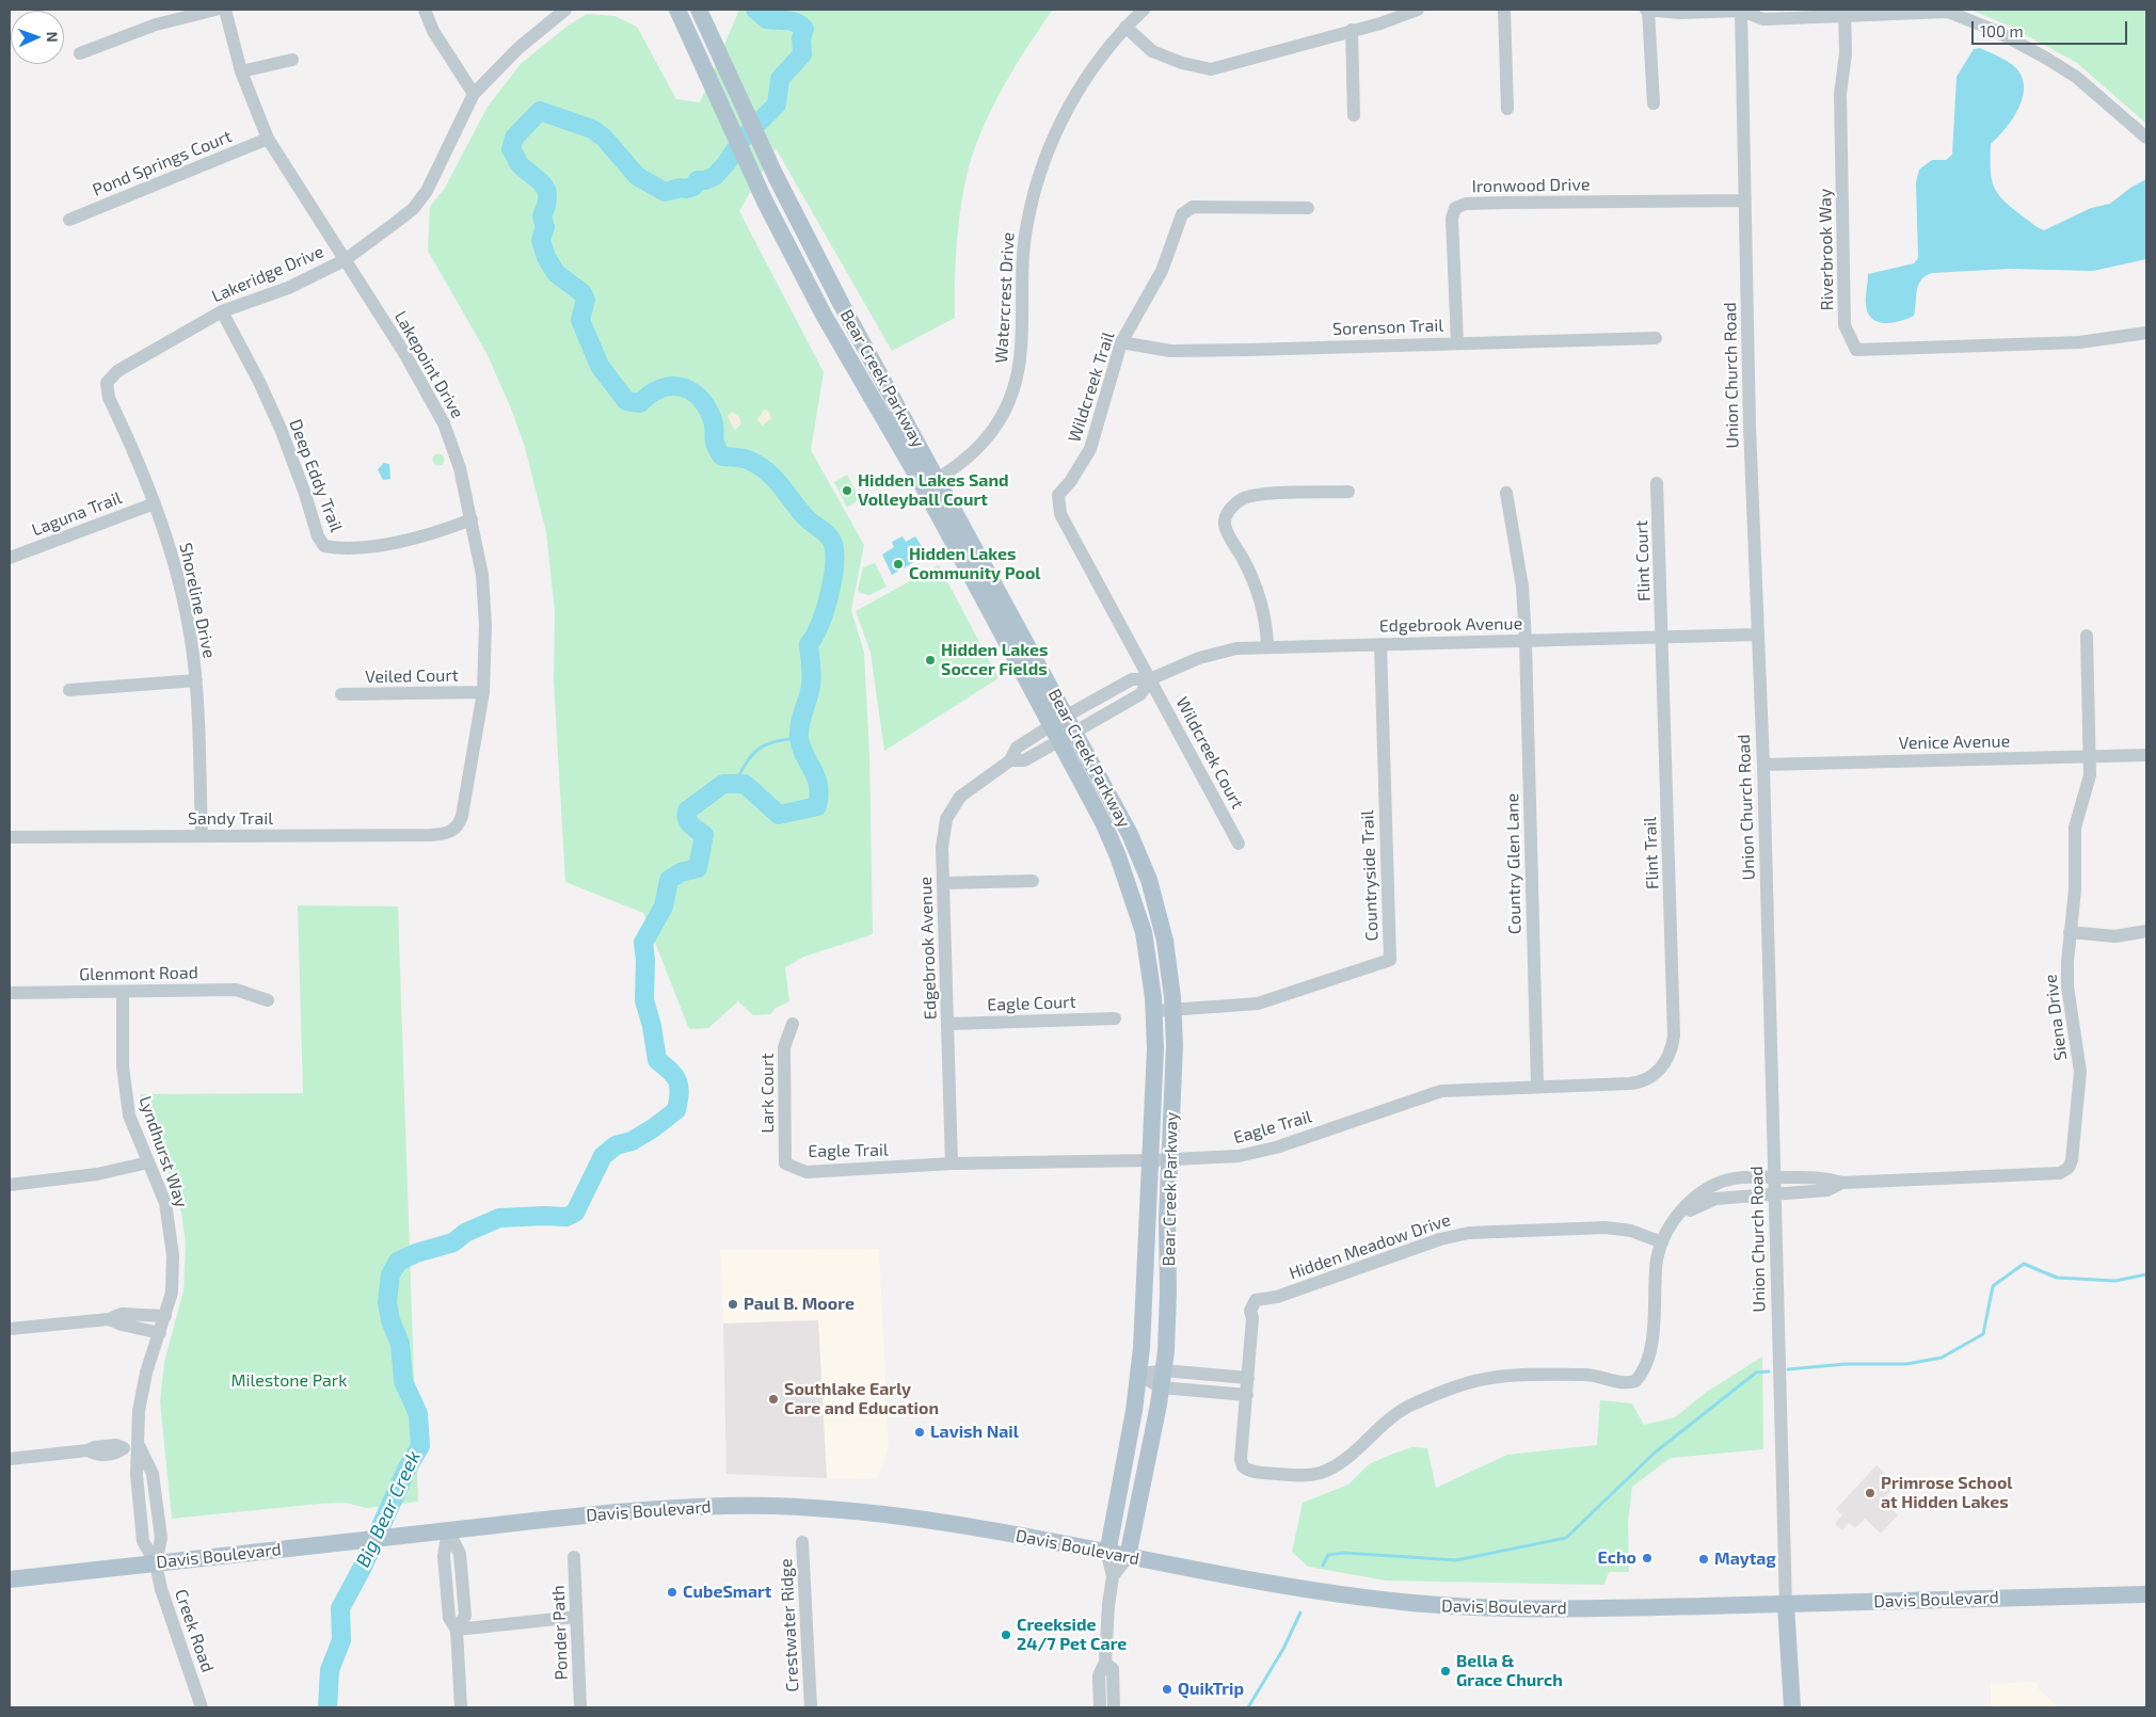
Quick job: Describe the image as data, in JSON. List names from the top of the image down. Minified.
{"streets":{"main road":["Bear Creek Parkway","Davis Boulevard"],"street":["Pond Springs Court","Ironwood Drive","Riverbrook Way","Lakeridge Drive","Watercrest Drive","Sorenson Trail","Lakepoint Drive","Union Church Road","Wildcreek Trail","Deep Eddy Trail","Laguna Trail","Flint Court","Shoreline Drive","Edgebrook Avenue","Veiled Court","Venice Avenue","Wildcreek Court","Sandy Trail","Flint Trail","Country Glen Lane","Countryside Trail","Glenmont Road","Eagle Court","Siena Drive","Lark Court","Eagle Trail","Lyndhurst Way","Hidden Meadow Drive","Crestwater Ridge","Creek Road","Ponder Path"]},"crossings":[["Pond Springs Court","Lakepoint Drive"],["Ironwood Drive","Sorenson Trail"],["Ironwood Drive","Union Church Road"],["Lakeridge Drive","Lakepoint Drive"],["Lakeridge Drive","Deep Eddy Trail"],["Lakeridge Drive","Shoreline Drive"],["Watercrest Drive","Bear Creek Parkway"],["Sorenson Trail","Wildcreek Trail"],["Lakepoint Drive","Deep Eddy Trail"],["Lakepoint Drive","Veiled Court"],["Lakepoint Drive","Sandy Trail"],["Union Church Road","Edgebrook Avenue"],["Union Church Road","Venice Avenue"],["Union Church Road","Siena Drive"],["Union Church Road","Davis Boulevard"],["Bear Creek Parkway","Edgebrook Avenue"],["Bear Creek Parkway","Countryside Trail"],["Bear Creek Parkway","Eagle Trail"],["Bear Creek Parkway","Davis Boulevard"],["Wildcreek Trail","Edgebrook Avenue"],["Wildcreek Trail","Wildcreek Court"],["Laguna Trail","Shoreline Drive"],["Flint Court","Edgebrook Avenue"],["Flint Court","Flint Trail"],["Shoreline Drive","Sandy Trail"],["Edgebrook Avenue","Wildcreek Court"],["Edgebrook Avenue","Flint Trail"],["Edgebrook Avenue","Country Glen Lane"],["Edgebrook Avenue","Countryside Trail"],["Edgebrook Avenue","Eagle Court"],["Edgebrook Avenue","Eagle Trail"],["Venice Avenue","Siena Drive"],["Flint Trail","Eagle Trail"],["Country Glen Lane","Eagle Trail"],["Glenmont Road","Lyndhurst Way"],["Siena Drive","Hidden Meadow Drive"],["Lark Court","Eagle Trail"],["Lyndhurst Way","Davis Boulevard"],["Lyndhurst Way","Creek Road"],["Davis Boulevard","Creek Road"]],"water":["Big Bear Creek"],"parks":["Milestone Park"],"places":["Hidden Lakes Sand Volleyball Court","Hidden Lakes Community Pool","Hidden Lakes Soccer Fields","Paul B. Moore","Southlake Early Care and Education","Lavish Nail","Primrose School at Hidden Lakes","Echo","Maytag","CubeSmart","Creekside 24/7 Pet Care","Bella & Grace Church","QuikTrip"],"scale_bar":"100 m","north":"right"}
